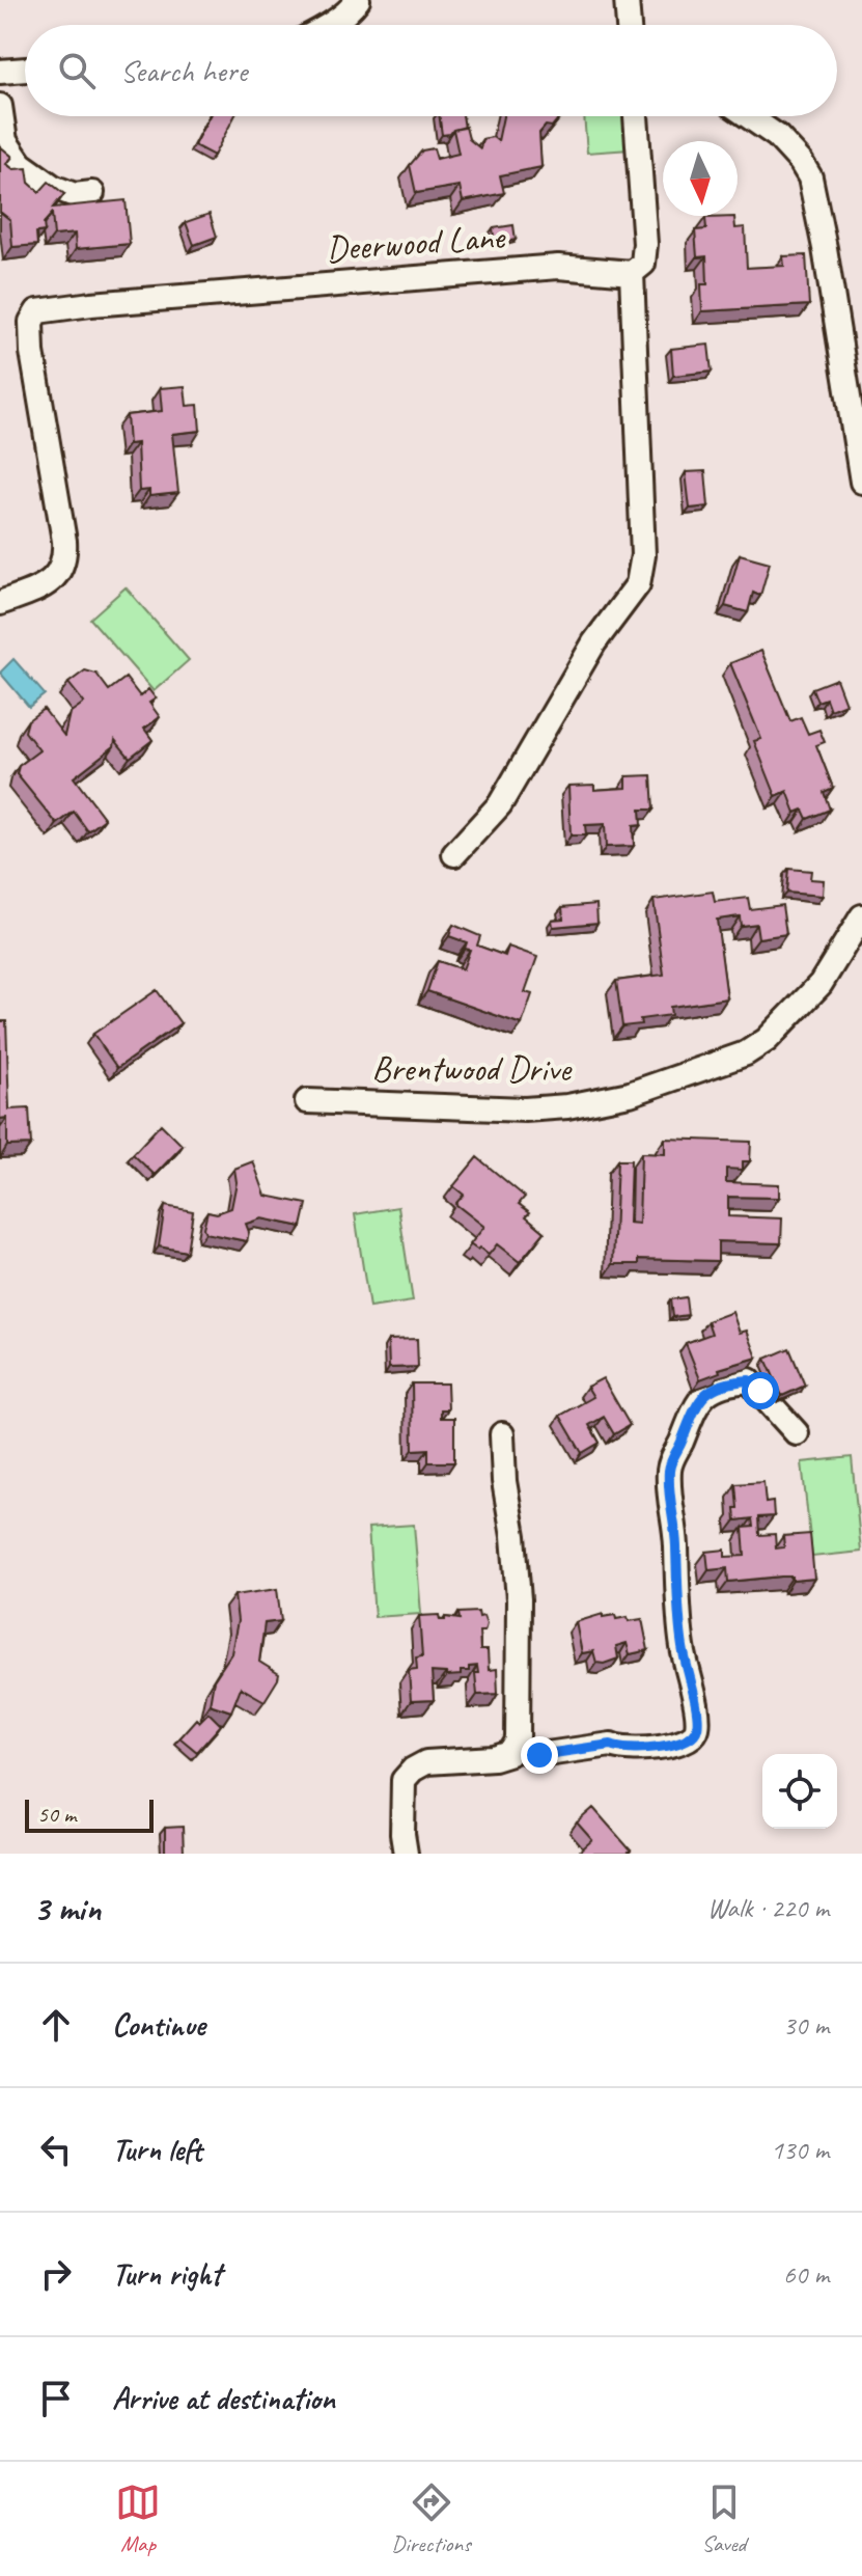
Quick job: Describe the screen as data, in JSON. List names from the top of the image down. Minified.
{"streets":{"street":["Deerwood Lane","Brentwood Drive"]},"scale_bar":"50 m","north":"bottom","page":{"search":"Search here","scale":"50 m","heading":["3 min","Walk · 220 m"],"list":[["Continue","30 m"],["Turn left","130 m"],["Turn right","60 m"],"Arrive at destination"],"nav":["Map","Directions","Saved"]}}
